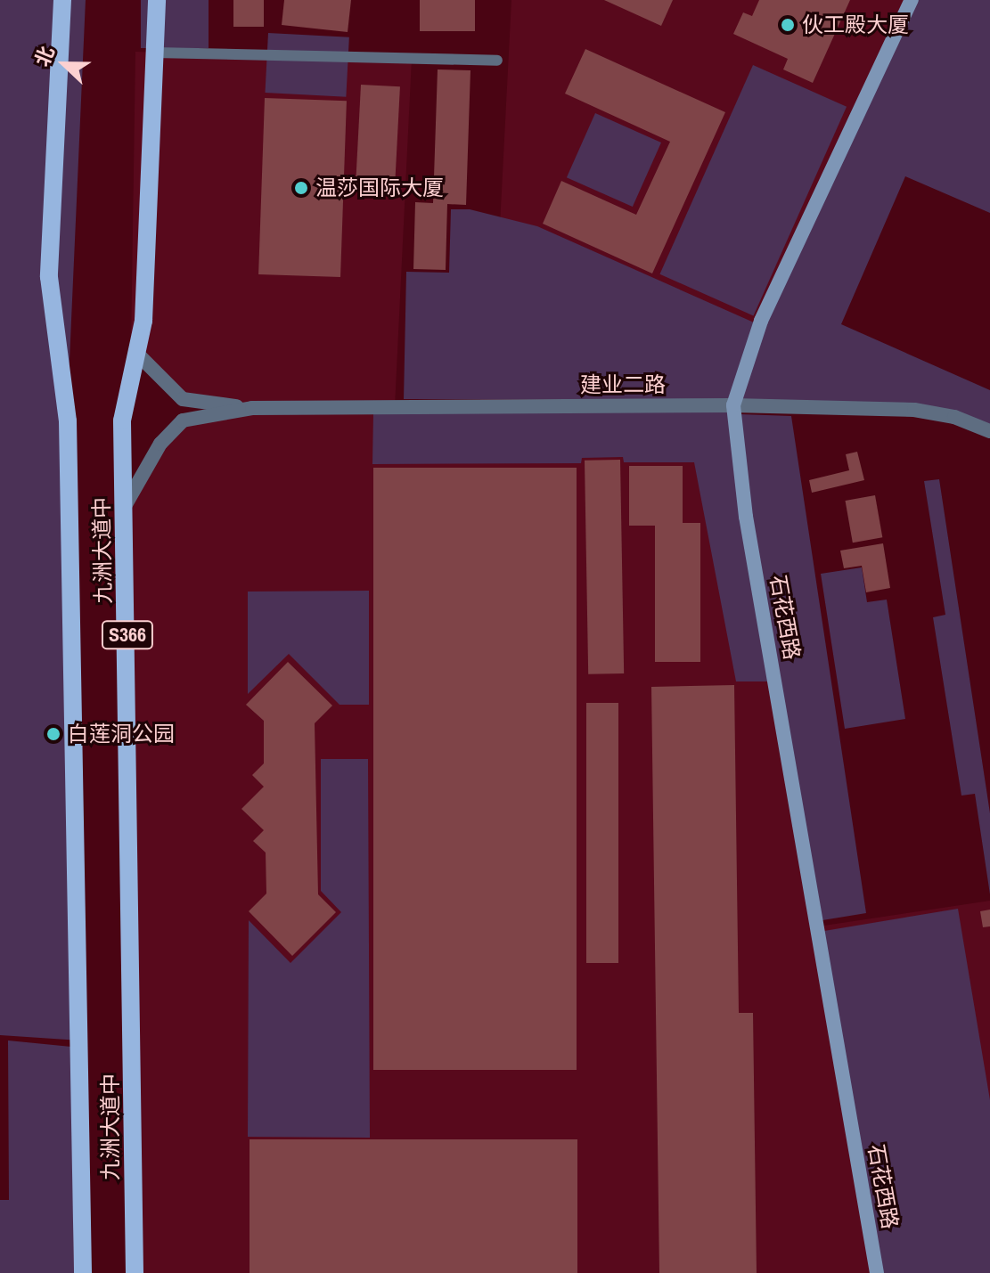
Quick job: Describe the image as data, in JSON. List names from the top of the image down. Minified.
{"streets":{"main road":["九洲大道中","石花西路","S366"],"street":["建业二路"]},"crossings":[["建业二路","九洲大道中"],["建业二路","石花西路"]],"places":["伙工殿大厦","温莎国际大厦","白莲洞公园"],"north":"left"}
